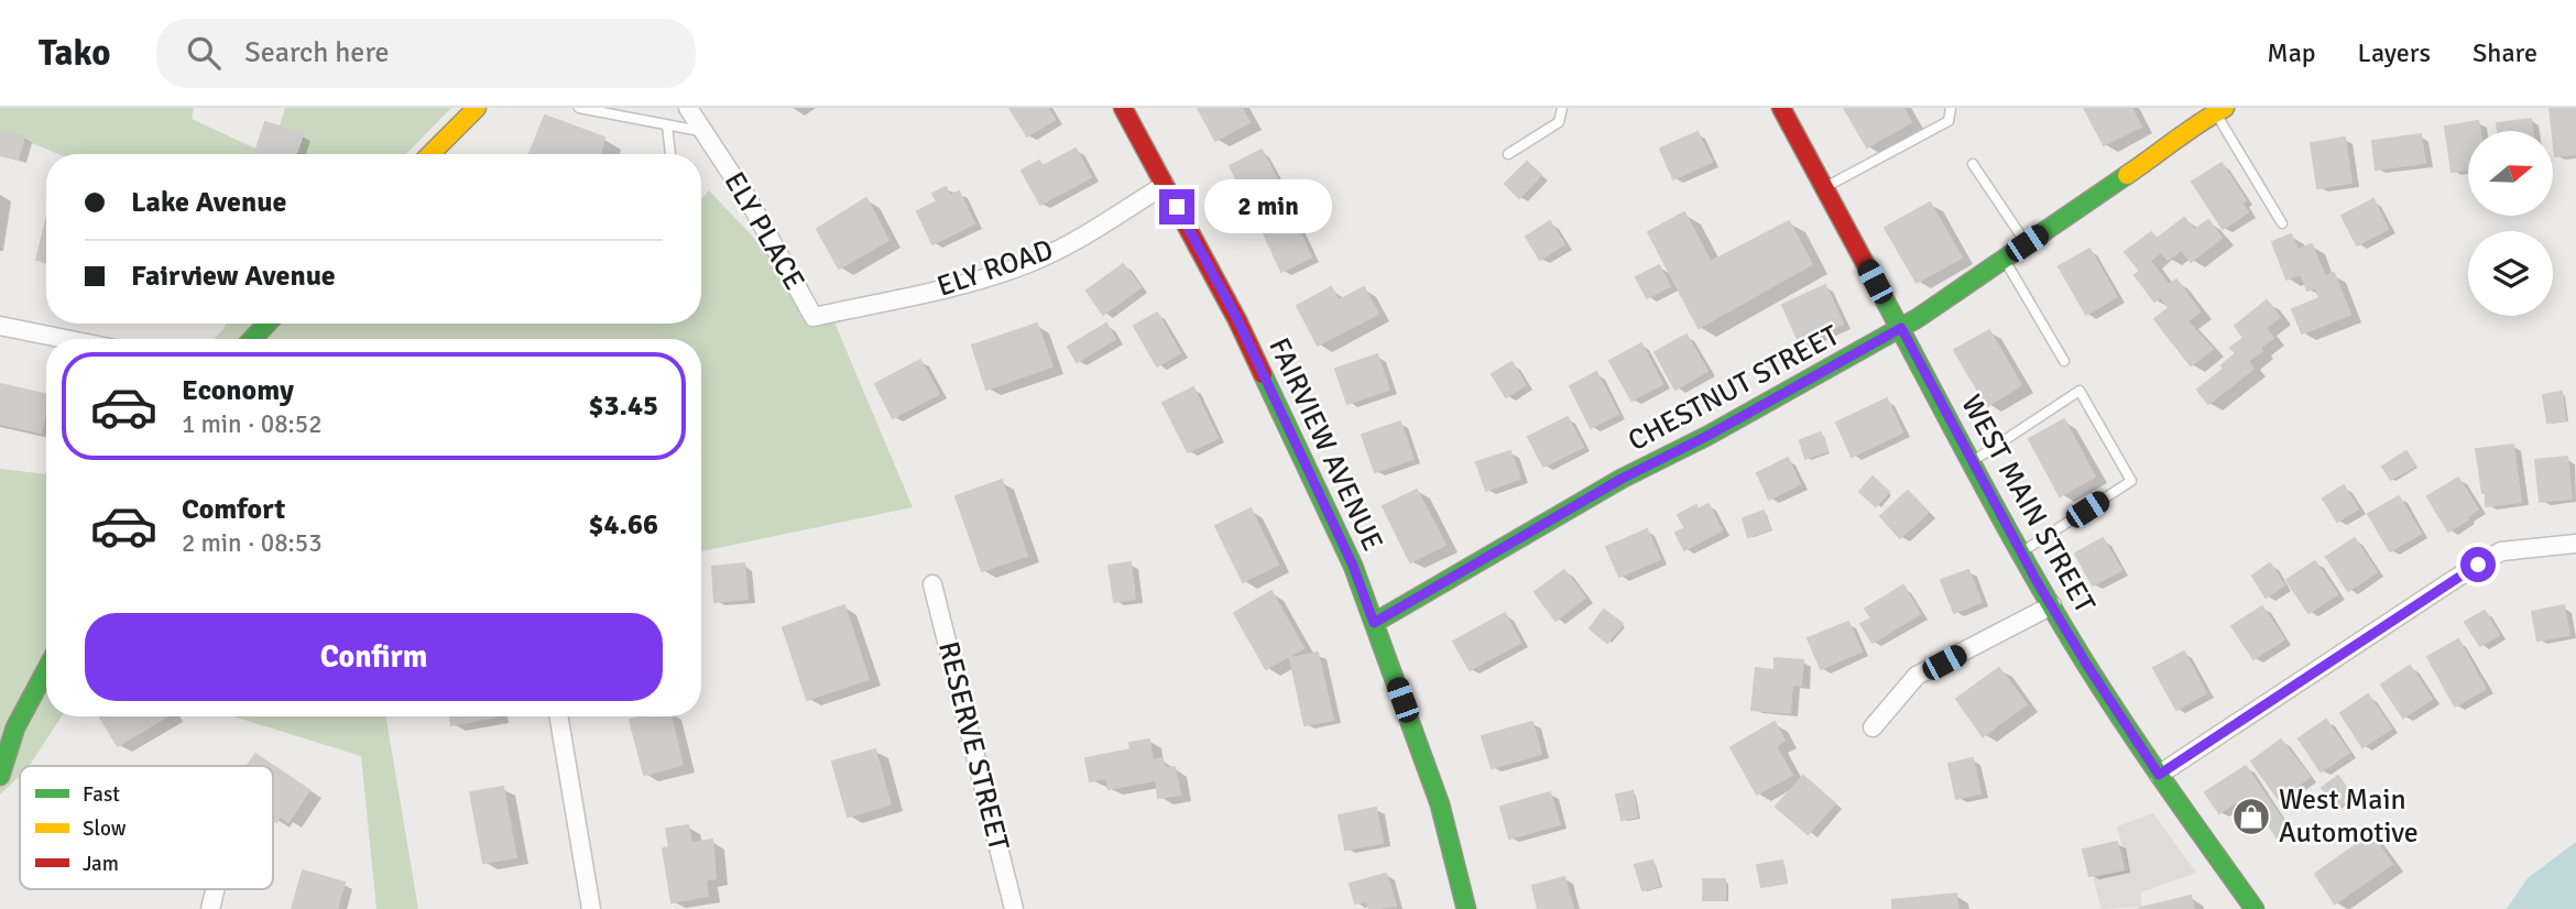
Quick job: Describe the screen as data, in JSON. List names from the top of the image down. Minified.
{"streets":{"street":["ELY PLACE","ELY ROAD","CHESTNUT STREET","FAIRVIEW AVENUE","WEST MAIN STREET","RESERVE STREET"]},"crossings":[["ELY PLACE","ELY ROAD"],["ELY ROAD","FAIRVIEW AVENUE"],["CHESTNUT STREET","FAIRVIEW AVENUE"],["CHESTNUT STREET","WEST MAIN STREET"]],"places":{"shop":["West Main Automotive"]},"legend":["Fast","Slow","Jam"],"north":"right","page":{"header":"Tako","search":"Search here","nav":["Map","Layers","Share"],"banner":["Lake Avenue","Fairview Avenue"],"bubble":"2 min","list":[{"name":"Economy","note":"1 min · 08:52","value":"$3.45"},{"name":"Comfort","note":"2 min · 08:53","value":"$4.66"}],"buttons":"Confirm"}}
